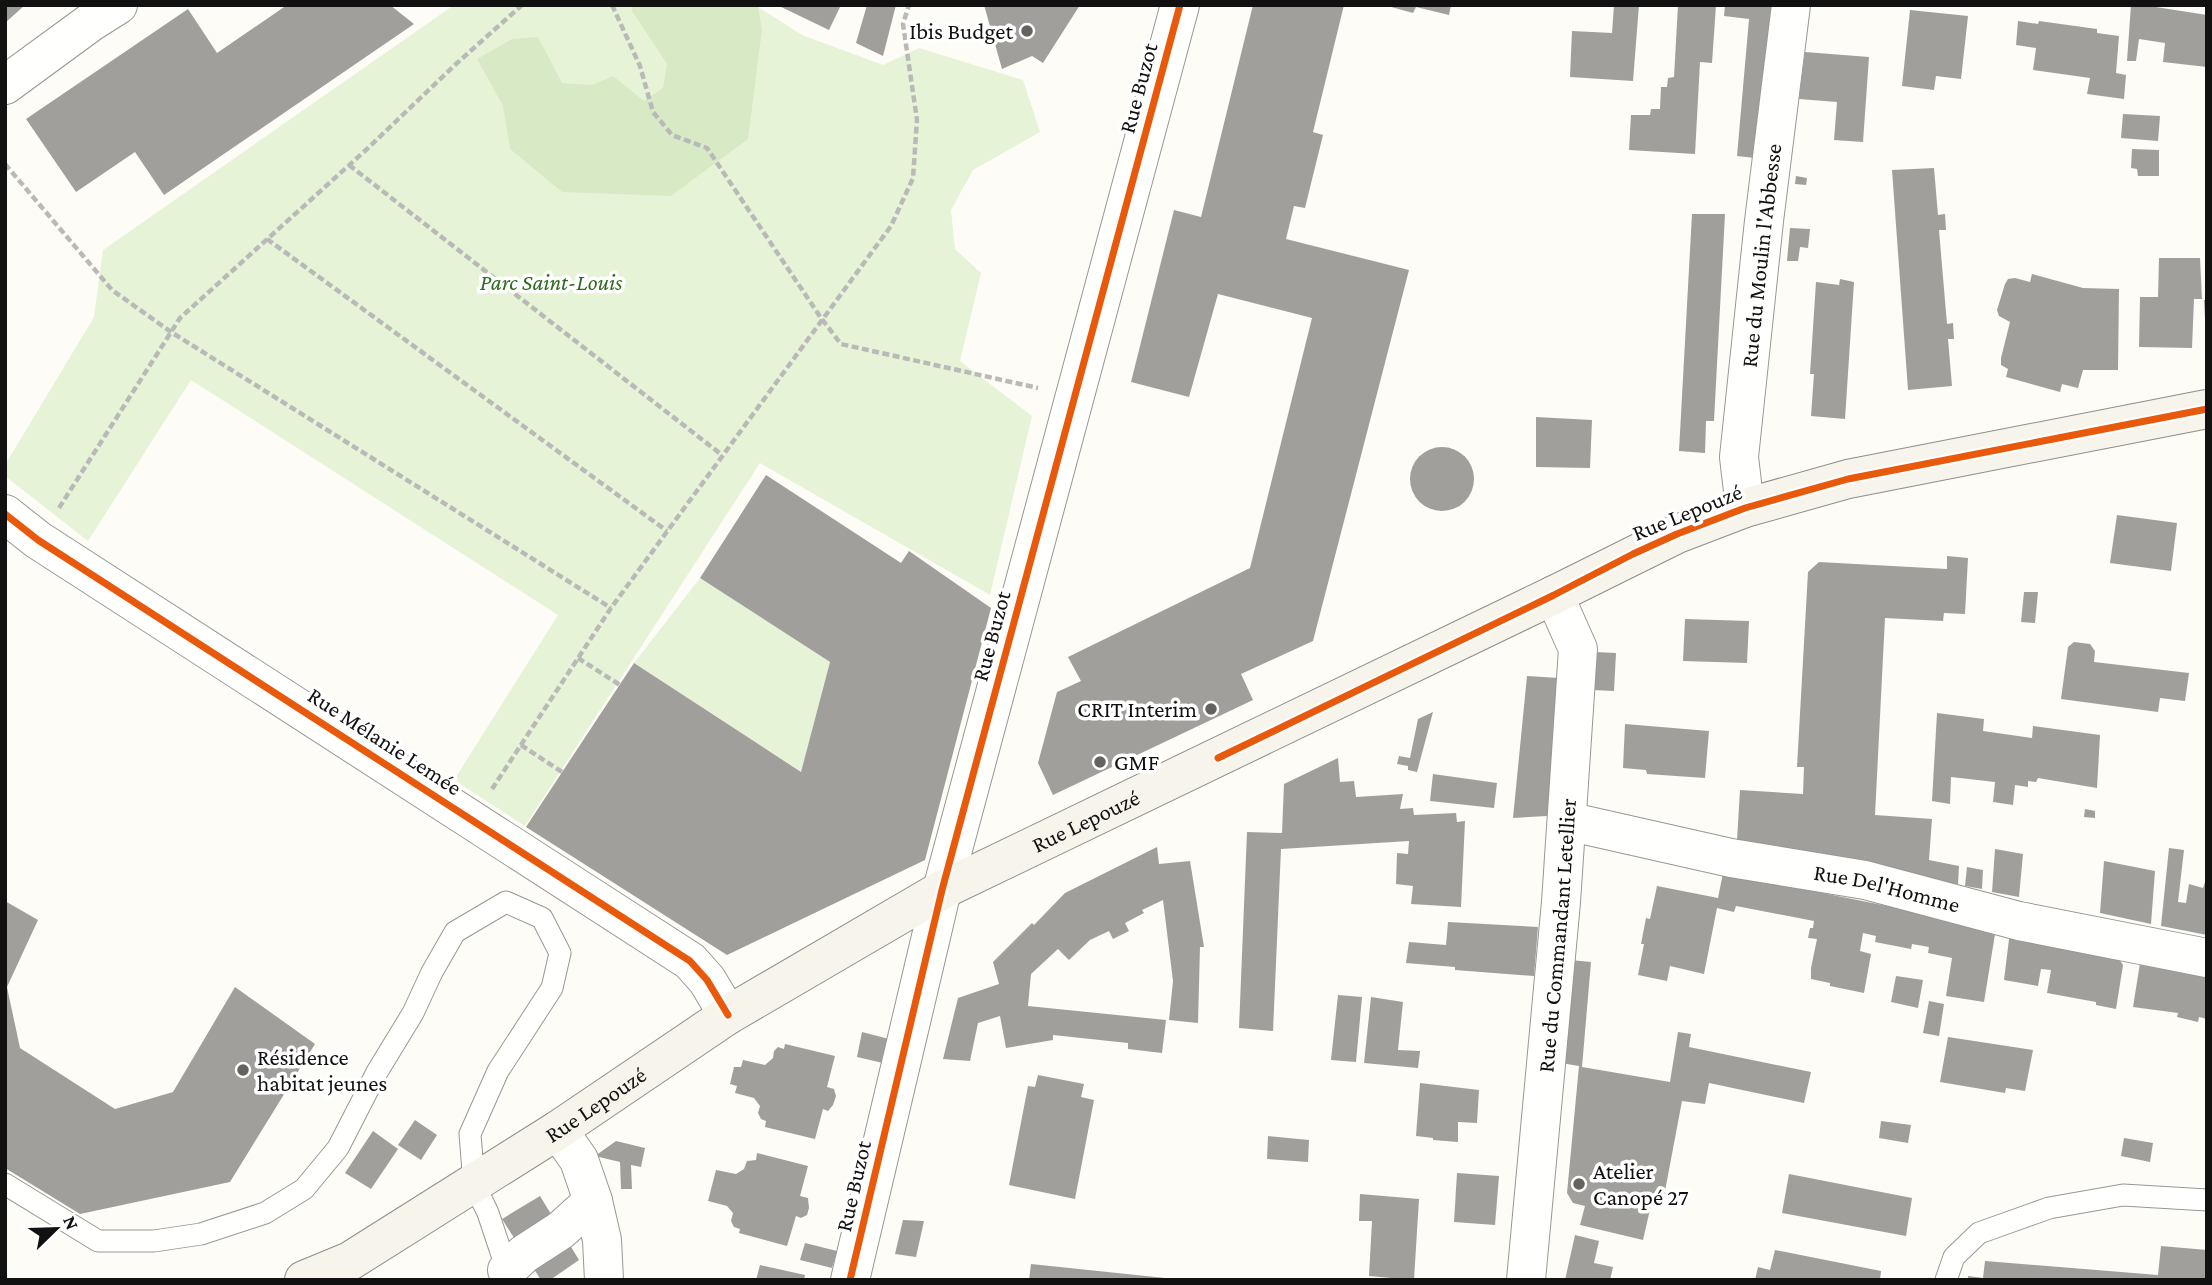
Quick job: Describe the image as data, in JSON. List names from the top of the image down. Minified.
{"streets":{"main road":["Rue Lepouzé"],"street":["Rue Buzot","Rue du Moulin l'Abbesse","Rue Mélanie Lemée","Rue Del'Homme","Rue du Commandant Letellier"]},"crossings":[["Rue Buzot","Rue Lepouzé"],["Rue du Moulin l'Abbesse","Rue Lepouzé"],["Rue Lepouzé","Rue Mélanie Lemée"],["Rue Lepouzé","Rue du Commandant Letellier"],["Rue Del'Homme","Rue du Commandant Letellier"]],"parks":["Parc Saint-Louis"],"places":["Ibis Budget","CRIT Interim","GMF","Résidence habitat jeunes","Atelier Canopé 27"],"north":"top right"}
